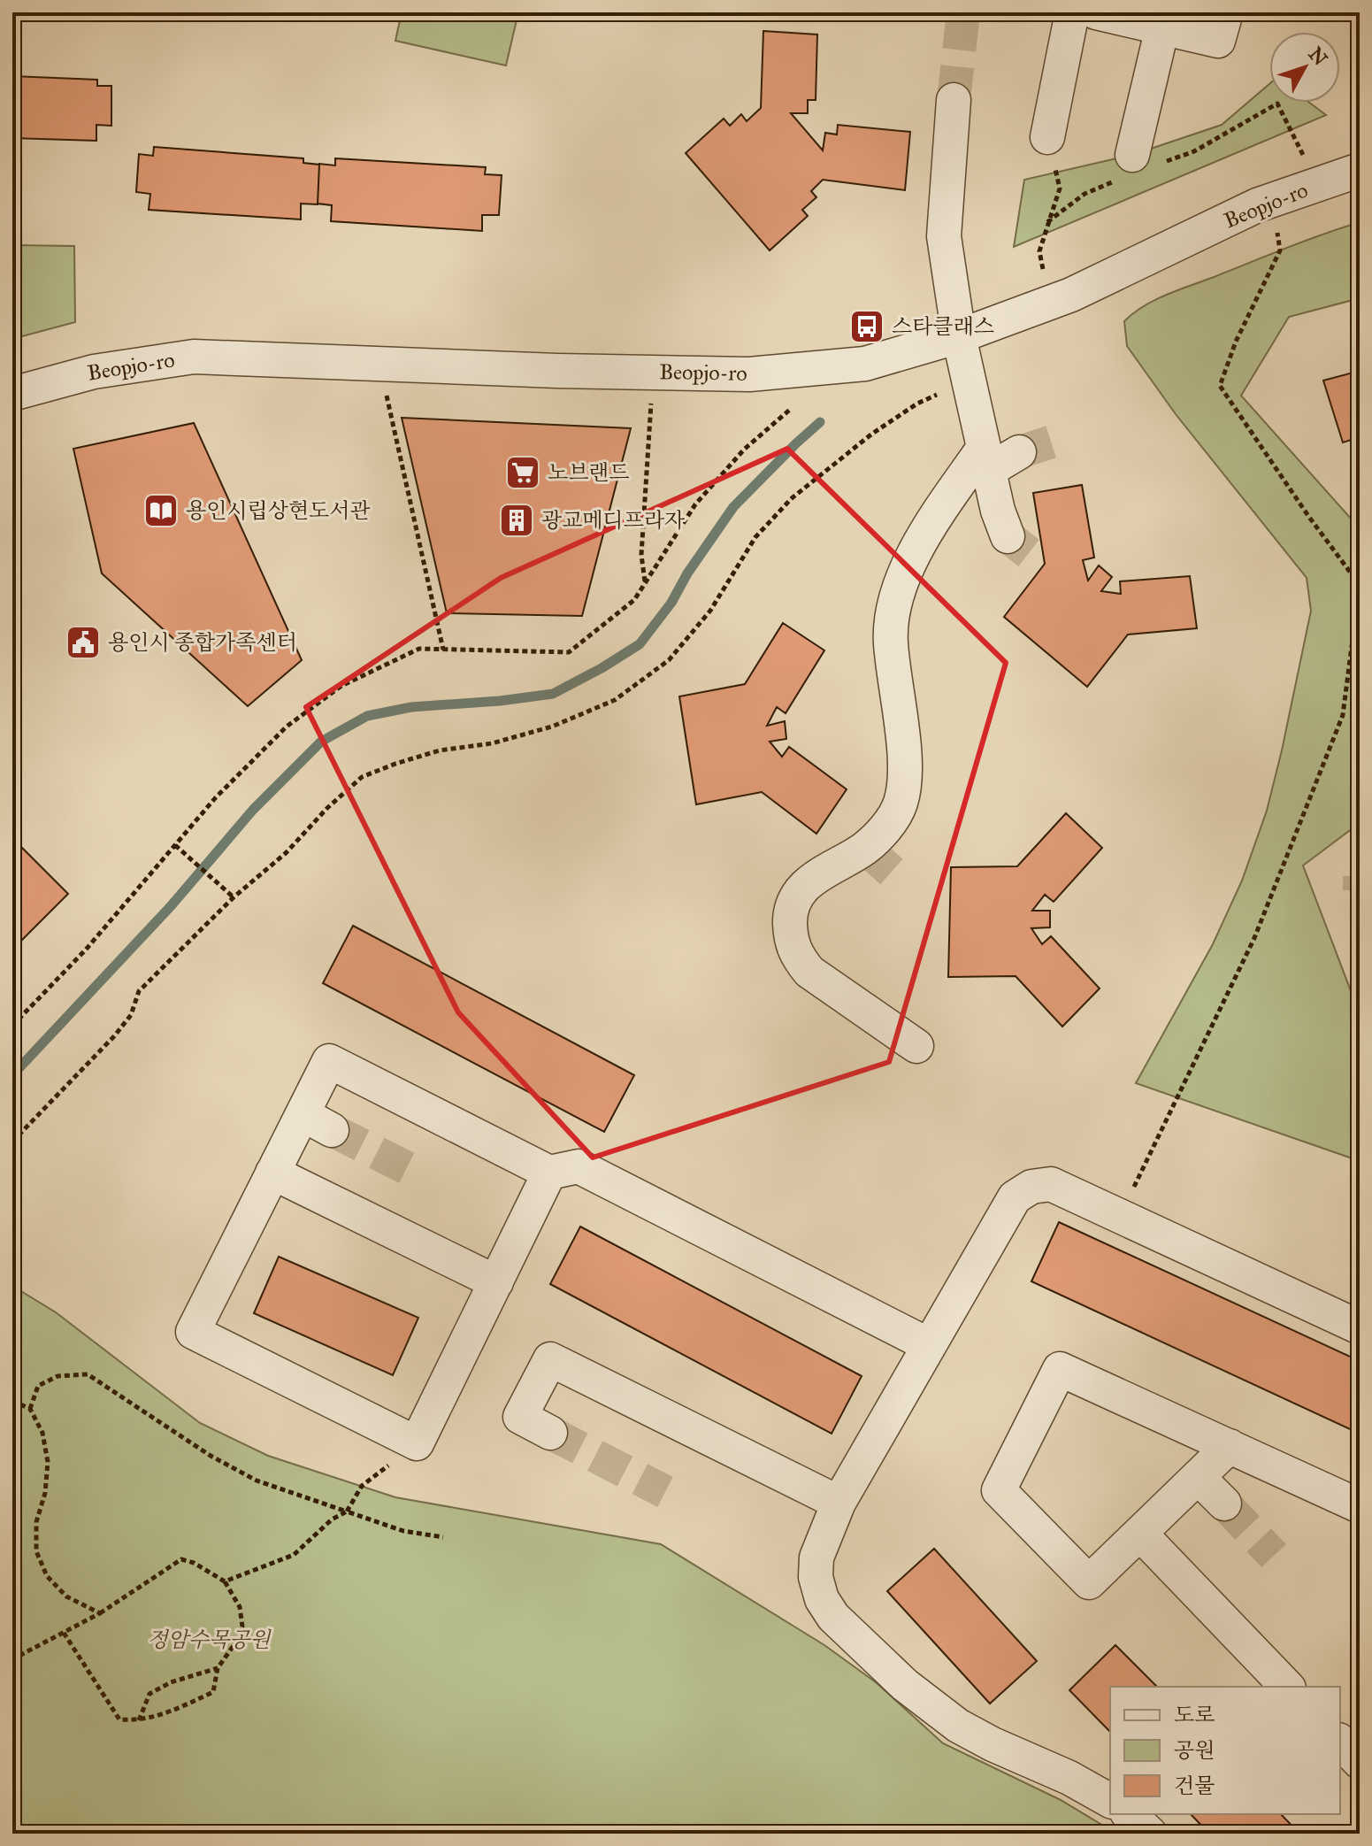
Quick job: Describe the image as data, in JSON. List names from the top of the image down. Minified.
{"streets":{"street":["Beopjo-ro"]},"parks":["정암수목공원"],"places":{"bus stop":["스타클래스"],"supermarket":["노브랜드"],"library":["용인시립상현도서관"],"building":["광교메디프라자"],"public building":["용인시 종합가족센터"]},"legend":["도로","공원","건물"],"north":"top right"}
